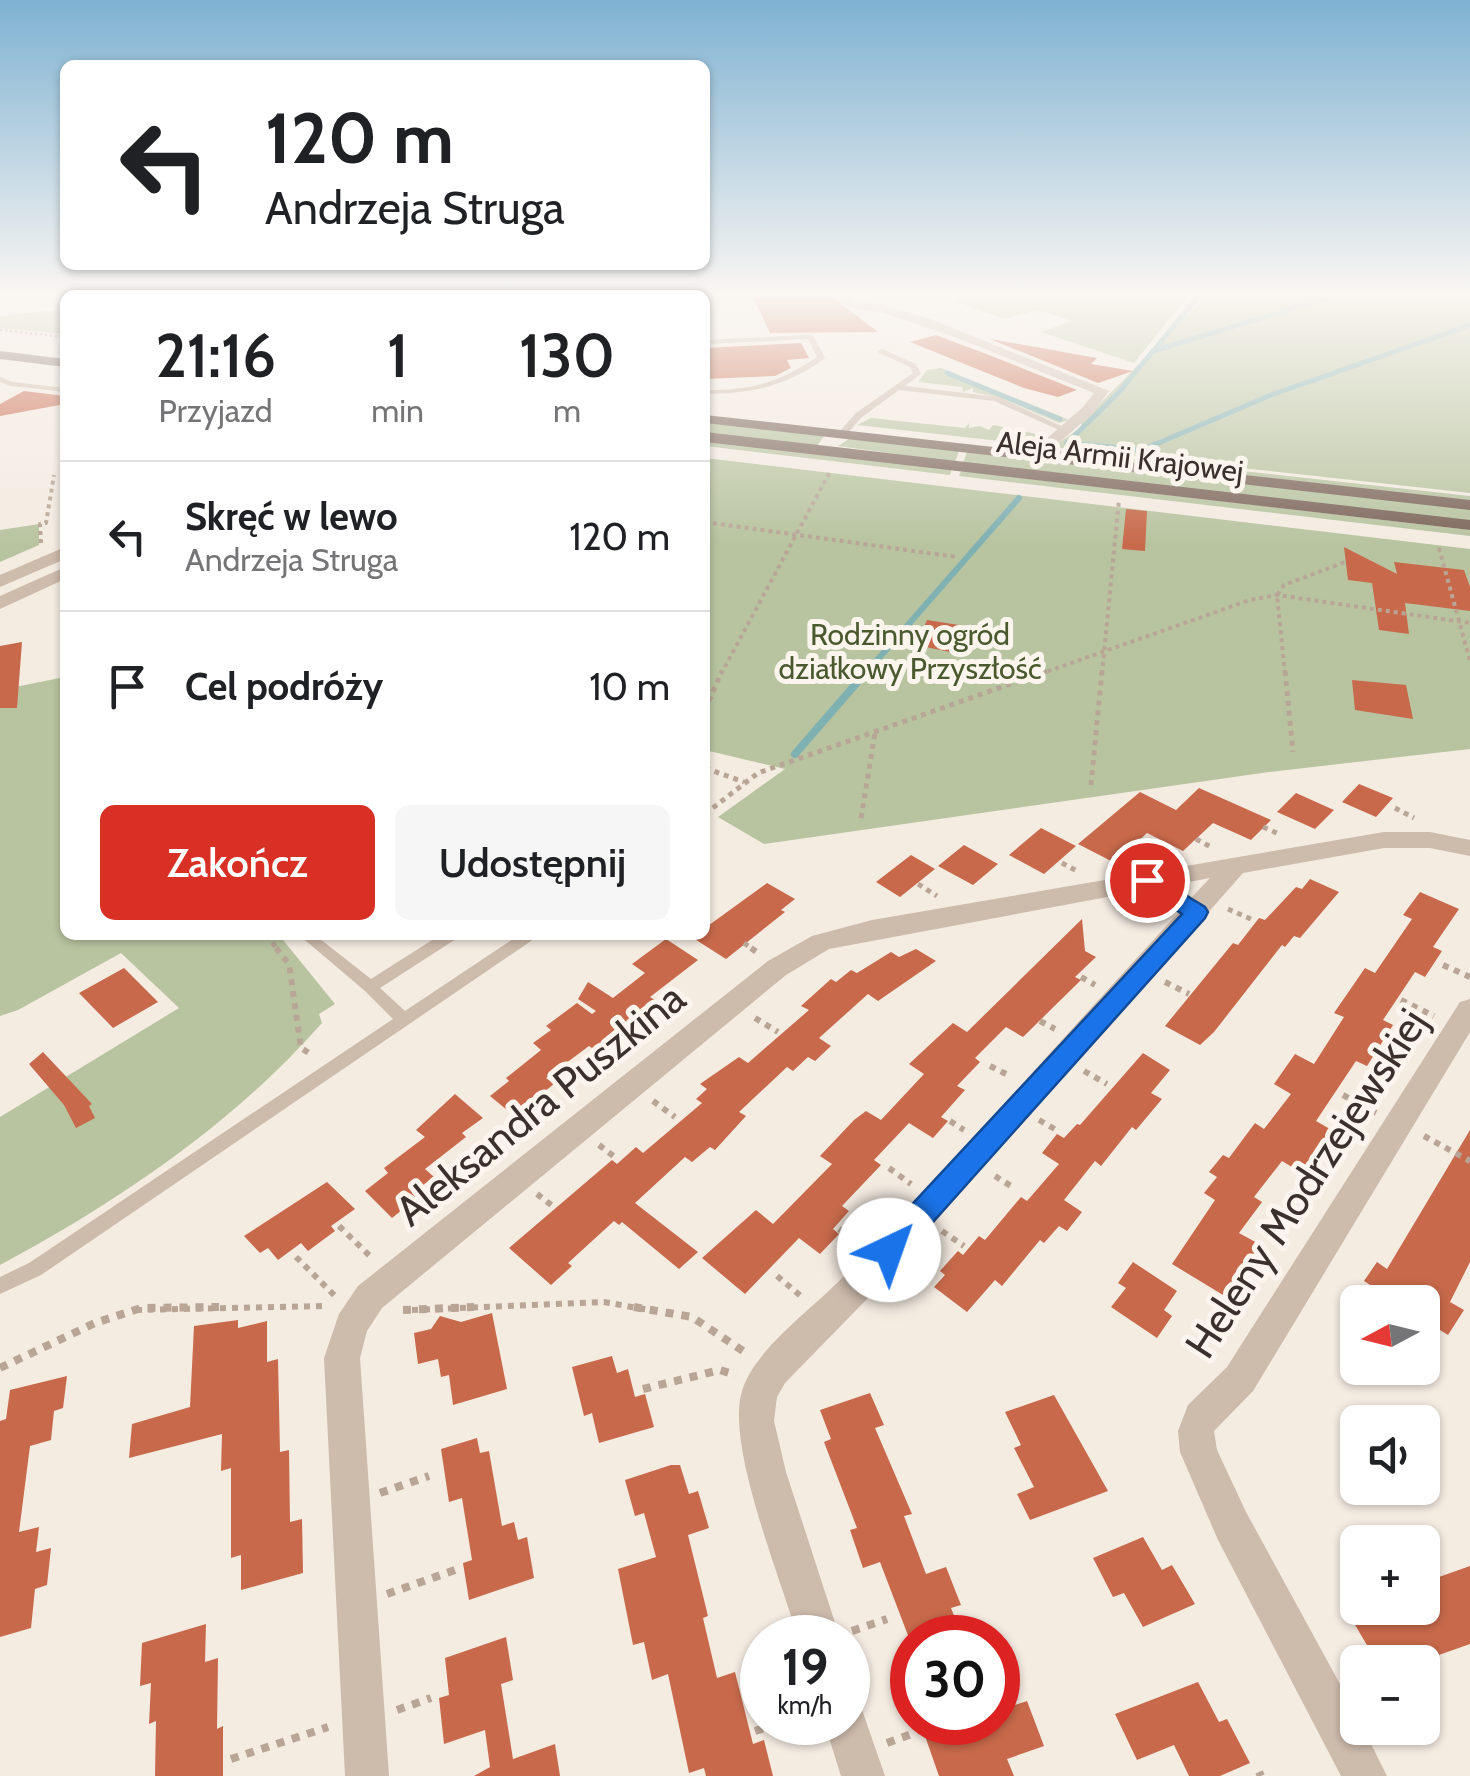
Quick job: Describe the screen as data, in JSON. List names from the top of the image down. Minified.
{"streets":{"main road":["Aleja Armii Krajowej"],"street":["Aleksandra Puszkina","Heleny Modrzejewskiej"]},"parks":["Rodzinny ogród działkowy Przyszłość"],"north":"left","page":{"turn":["120 m","Andrzeja Struga"],"eta":["21:16","Przyjazd","1","min","130","m"],"list":[{"name":"Skręć w lewo","note":"Andrzeja Struga","value":"120 m"},{"name":"Cel podróży","value":"10 m"}],"buttons":["Zakończ","Udostępnij"],"map_buttons":["+","−"],"speed":"19 km/h","limit":"30"}}
